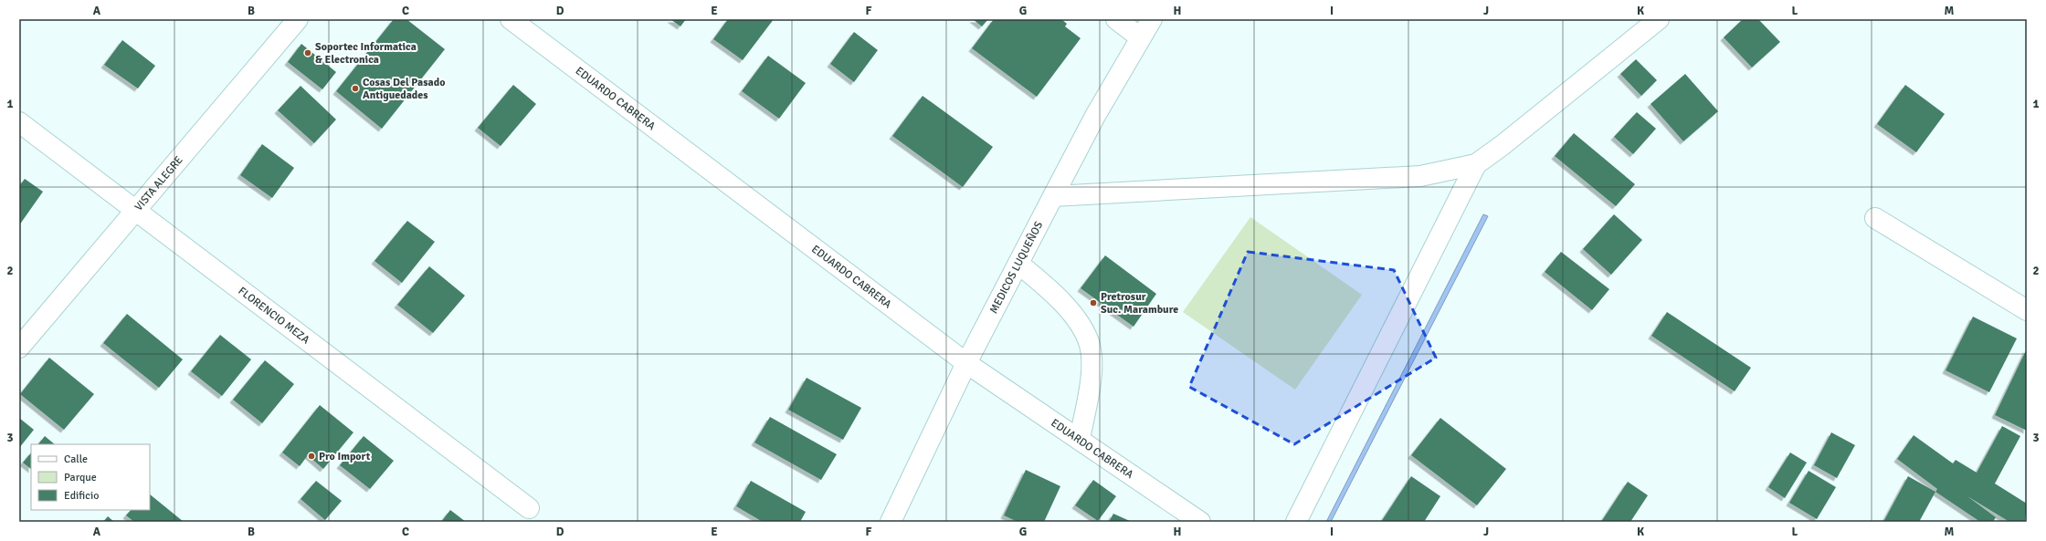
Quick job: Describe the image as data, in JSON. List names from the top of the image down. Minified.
{"streets":{"street":["EDUARDO CABRERA","VISTA ALEGRE","MEDICOS LUQUEÑOS","FLORENCIO MEZA"]},"crossings":[["EDUARDO CABRERA","MEDICOS LUQUEÑOS"],["VISTA ALEGRE","FLORENCIO MEZA"]],"places":["Soportec Informatica & Electronica","Cosas Del Pasado Antiguedades","Pretrosur Suc. Marambure","Pro Import"],"legend":["Calle","Parque","Edificio"],"grid":{"columns":["A","B","C","D","E","F","G","H","I","J","K","L","M"],"rows":["1","2","3"]}}
